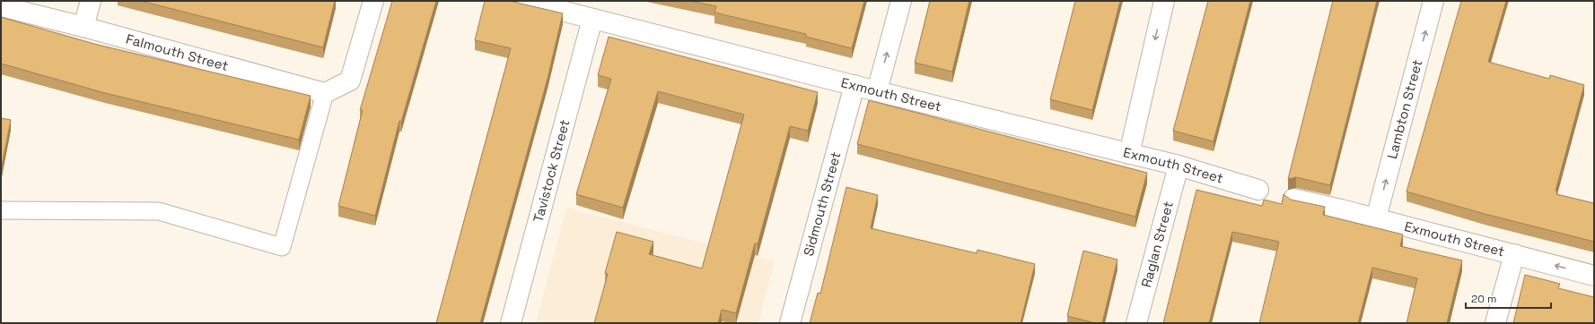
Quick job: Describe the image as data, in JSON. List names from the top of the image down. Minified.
{"streets":{"street":["Falmouth Street","Exmouth Street","Lambton Street","Tavistock Street","Sidmouth Street","Raglan Street"]},"crossings":[["Exmouth Street","Lambton Street"],["Exmouth Street","Tavistock Street"],["Exmouth Street","Sidmouth Street"],["Exmouth Street","Raglan Street"]],"one_way":["Lambton Street"],"scale_bar":"20 m"}
